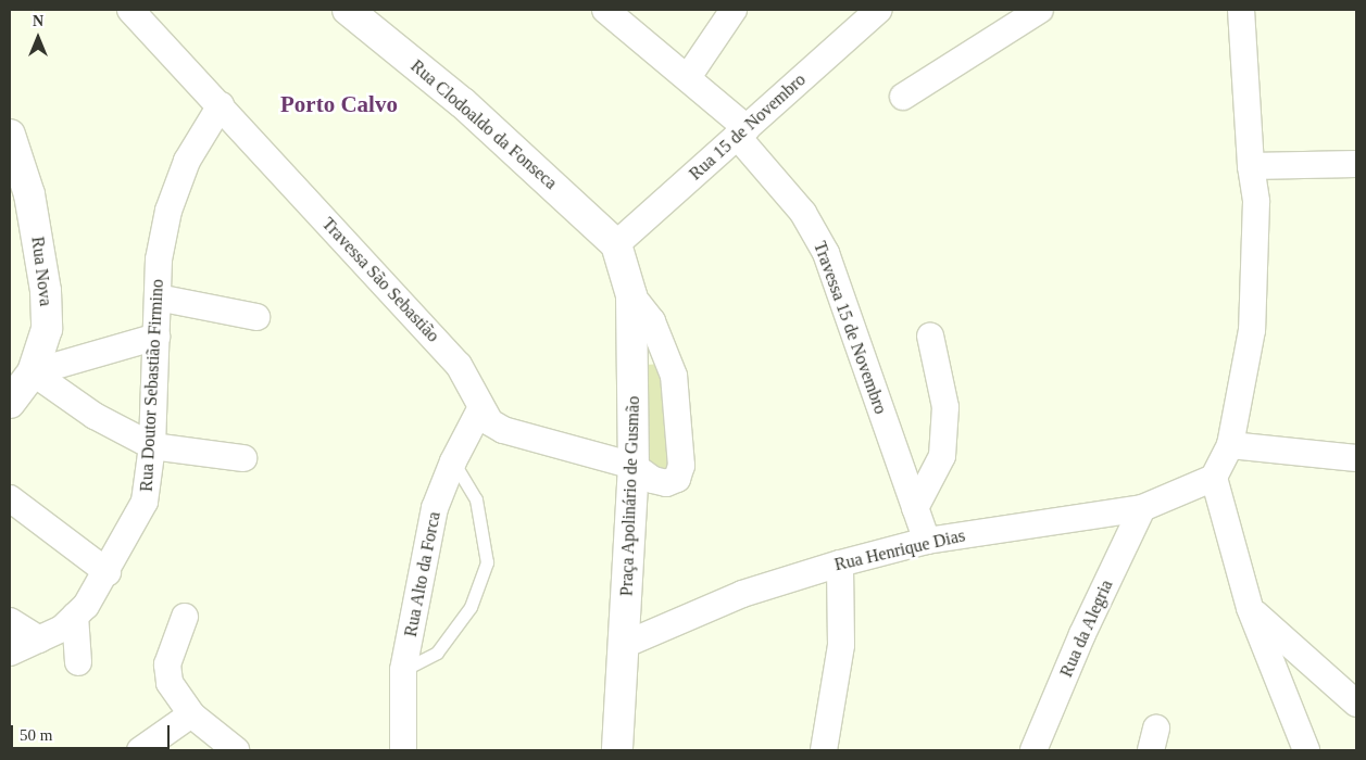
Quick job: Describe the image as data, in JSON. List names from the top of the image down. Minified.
{"streets":{"street":["Rua Clodoaldo da Fonseca","Rua 15 de Novembro","Rua Nova","Travessa São Sebastião","Travessa 15 de Novembro","Rua Doutor Sebastião Firmino","Praça Apolinário de Gusmão","Rua Henrique Dias","Rua Alto da Forca","Rua da Alegria"]},"crossings":[["Rua Clodoaldo da Fonseca","Rua 15 de Novembro"],["Rua Clodoaldo da Fonseca","Praça Apolinário de Gusmão"],["Rua 15 de Novembro","Travessa 15 de Novembro"],["Rua 15 de Novembro","Praça Apolinário de Gusmão"],["Travessa São Sebastião","Rua Doutor Sebastião Firmino"],["Travessa São Sebastião","Praça Apolinário de Gusmão"],["Travessa São Sebastião","Rua Alto da Forca"],["Travessa 15 de Novembro","Rua Henrique Dias"],["Praça Apolinário de Gusmão","Rua Henrique Dias"],["Rua Henrique Dias","Rua da Alegria"]],"districts":["Porto Calvo"],"scale_bar":"50 m","north":"top"}
